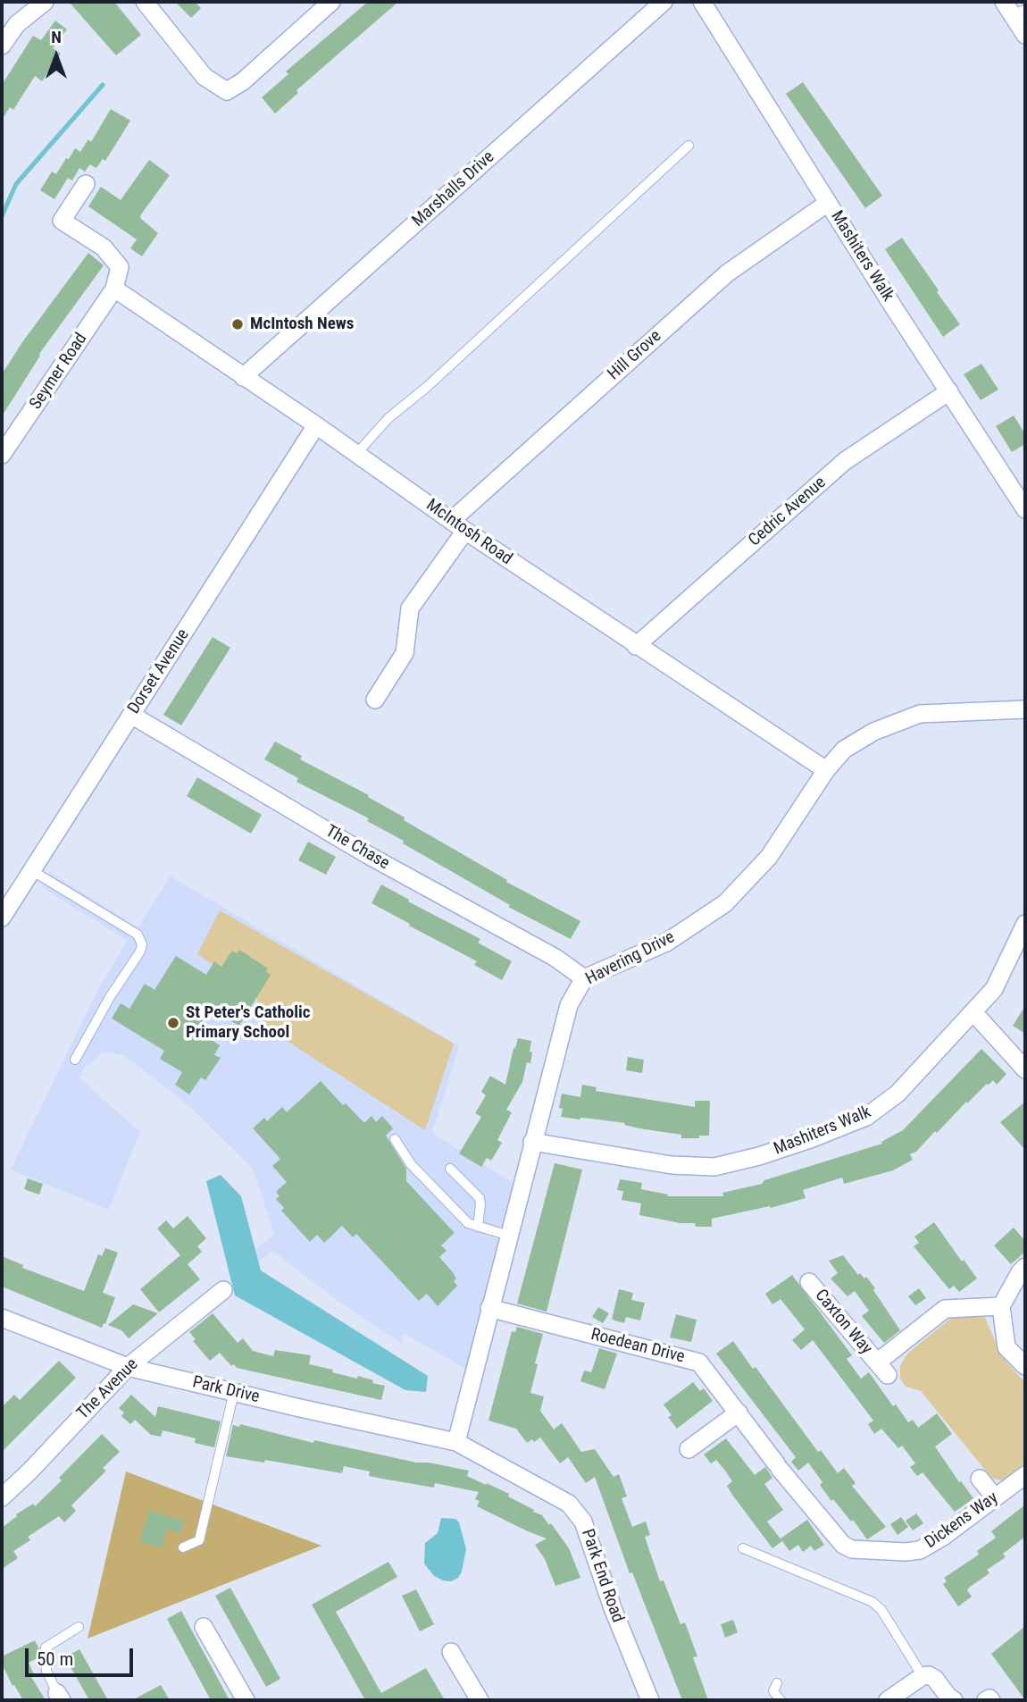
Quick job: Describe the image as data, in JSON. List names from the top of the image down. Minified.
{"streets":{"street":["Marshalls Drive","Mashiters Walk","Hill Grove","Seymer Road","Cedric Avenue","McIntosh Road","Dorset Avenue","The Chase","Havering Drive","Caxton Way","Roedean Drive","The Avenue","Park Drive","Dickens Way","Park End Road"]},"crossings":[["Marshalls Drive","McIntosh Road"],["Mashiters Walk","Hill Grove"],["Mashiters Walk","Cedric Avenue"],["Mashiters Walk","Havering Drive"],["Hill Grove","McIntosh Road"],["Seymer Road","McIntosh Road"],["Cedric Avenue","McIntosh Road"],["McIntosh Road","Dorset Avenue"],["McIntosh Road","Havering Drive"],["Dorset Avenue","The Chase"],["The Chase","Havering Drive"],["Havering Drive","Roedean Drive"],["Havering Drive","Park Drive"],["Havering Drive","Park End Road"],["Roedean Drive","Dickens Way"],["The Avenue","Park Drive"],["Park Drive","Park End Road"]],"places":["McIntosh News","St Peter's Catholic Primary School"],"scale_bar":"50 m","north":"top"}
